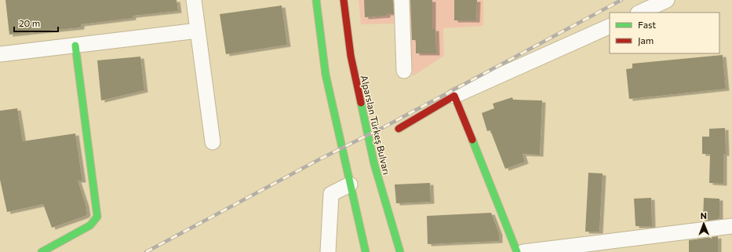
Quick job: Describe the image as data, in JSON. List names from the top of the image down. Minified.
{"streets":{"main road":["Alparslan Türkeş Bulvarı"]},"legend":["Fast","Jam"],"scale_bar":"20 m","north":"top"}
